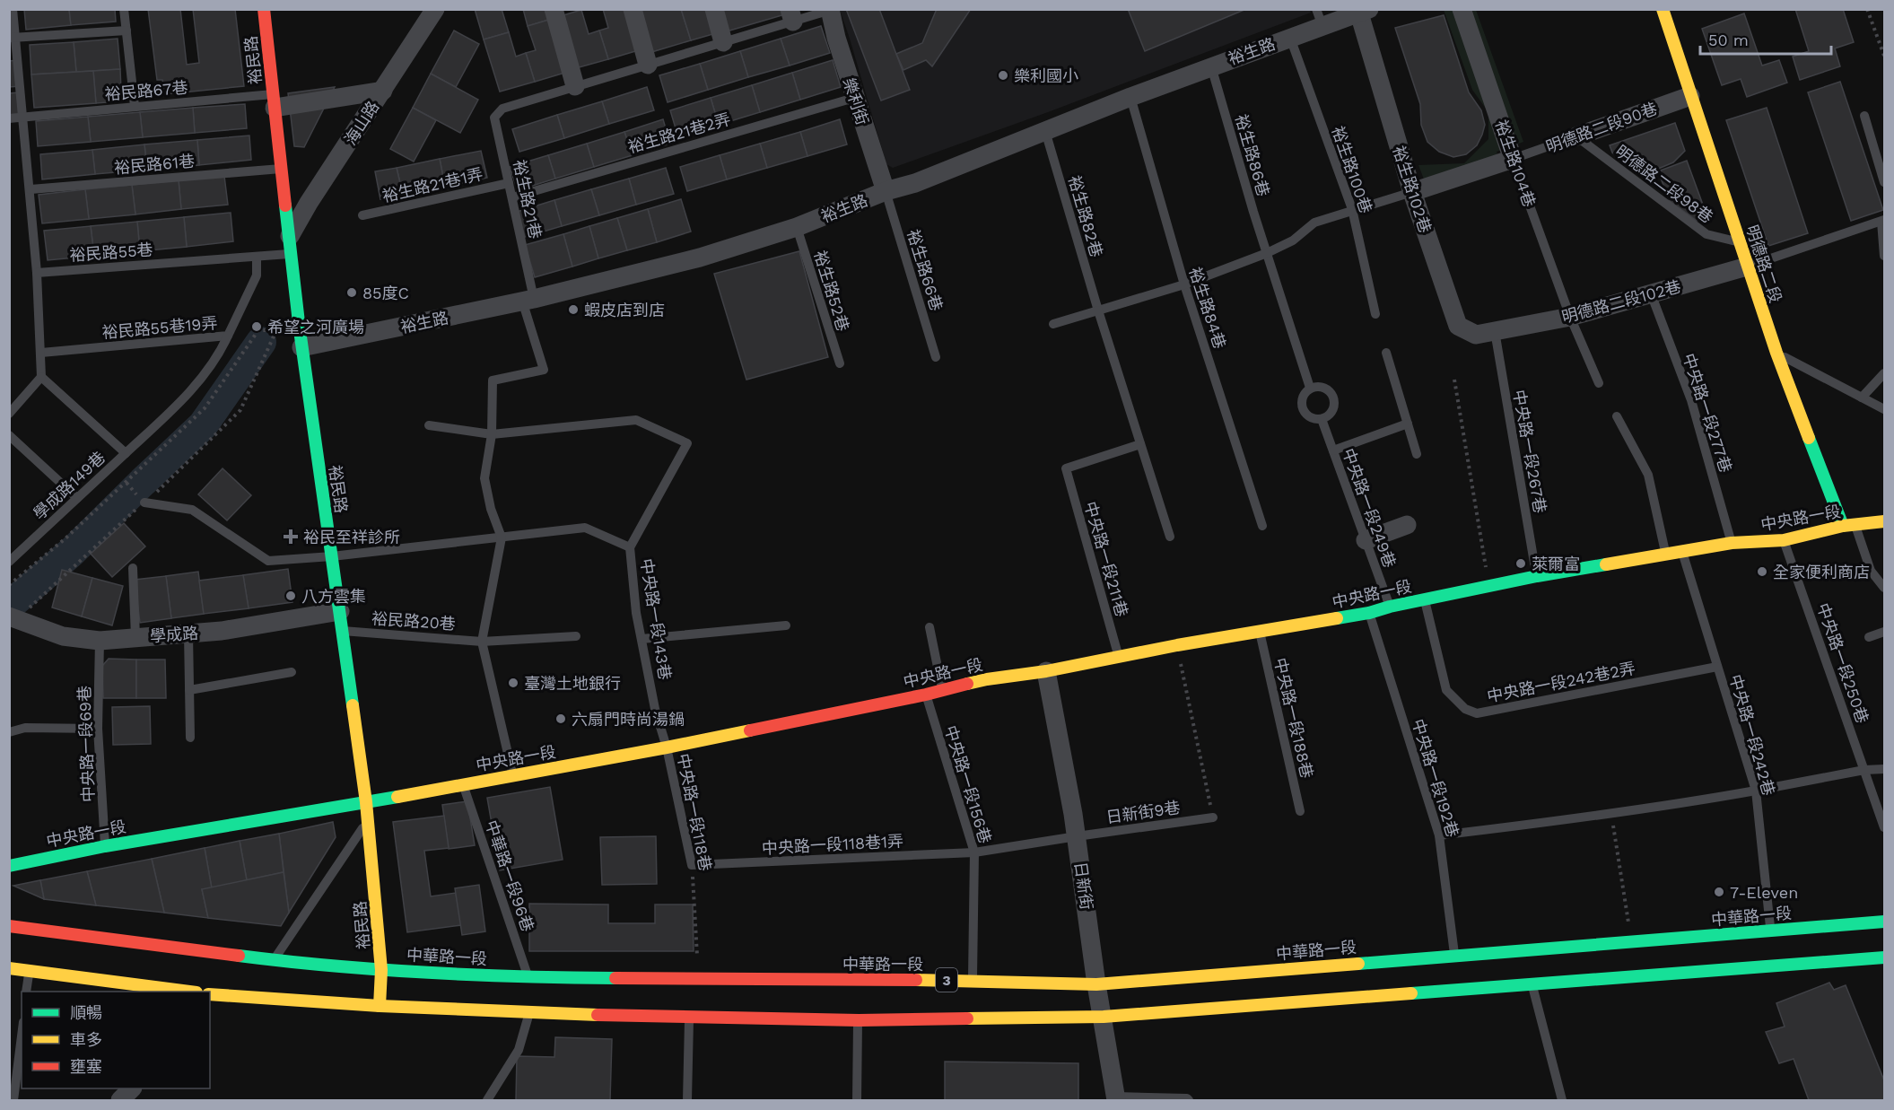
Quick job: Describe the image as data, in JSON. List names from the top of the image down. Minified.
{"streets":{"main road":["裕民路","明德路二段","中央路一段","中華路一段","3"],"street":["裕生路","樂利街","海山路","明德路二段90巷","裕生路104巷","裕生路102巷","明德路二段102巷","學成路","日新街"],"lane":["裕民路67巷","裕生路21巷2弄","裕生路86巷","裕民路61巷","裕生路100巷","明德路二段98巷","裕生路21巷1弄","裕生路21巷","裕生路82巷","裕民路55巷","裕生路66巷","裕生路52巷","裕生路84巷","裕民路55巷19弄","中央路一段277巷","中央路一段267巷","學成路149巷","中央路一段249巷","中央路一段211巷","中央路一段143巷","裕民路20巷","中央路一段250巷","中央路一段242巷2弄","中央路一段188巷","中央路一段242巷","中央路一段69巷","中央路一段192巷","中央路一段156巷","中央路一段118巷","日新街9巷","中央路一段118巷1弄","中華路一段96巷"]},"crossings":[["裕生路","裕民路"],["裕生路","樂利街"],["裕生路","裕生路86巷"],["裕生路","裕生路100巷"],["裕生路","裕生路102巷"],["裕生路","裕生路21巷"],["裕生路","裕生路82巷"],["裕生路","裕生路66巷"],["裕生路","裕生路52巷"],["裕生路","裕生路84巷"],["裕民路","裕民路67巷"],["裕民路","海山路"],["裕民路","裕民路61巷"],["裕民路","裕民路55巷"],["裕民路","中央路一段"],["裕民路","裕民路20巷"],["裕民路","學成路"],["裕民路","中華路一段"],["樂利街","裕生路21巷2弄"],["樂利街","裕生路66巷"],["海山路","裕民路55巷"],["明德路二段90巷","裕生路104巷"],["明德路二段90巷","明德路二段98巷"],["明德路二段90巷","明德路二段"],["裕生路21巷2弄","裕生路21巷"],["裕生路104巷","明德路二段102巷"],["明德路二段98巷","明德路二段"],["裕生路21巷1弄","裕生路21巷"],["裕生路102巷","明德路二段102巷"],["裕生路102巷","中央路一段267巷"],["裕生路21巷","中央路一段143巷"],["裕生路82巷","中央路一段211巷"],["裕民路55巷","裕民路55巷19弄"],["明德路二段","明德路二段102巷"],["明德路二段","中央路一段"],["明德路二段102巷","中央路一段277巷"],["明德路二段102巷","中央路一段267巷"],["裕民路55巷19弄","學成路149巷"],["中央路一段277巷","中央路一段"],["中央路一段267巷","中央路一段"],["中央路一段249巷","中央路一段"],["中央路一段","中央路一段211巷"],["中央路一段","中央路一段143巷"],["中央路一段","中央路一段250巷"],["中央路一段","中央路一段242巷2弄"],["中央路一段","中央路一段188巷"],["中央路一段","中央路一段242巷"],["中央路一段","中央路一段69巷"],["中央路一段","中央路一段192巷"],["中央路一段","中央路一段156巷"],["中央路一段","中央路一段118巷"],["中央路一段","中華路一段96巷"],["中央路一段","日新街"],["中央路一段143巷","中央路一段118巷"],["學成路","中央路一段69巷"],["中央路一段242巷2弄","中央路一段242巷"],["中央路一段242巷","中華路一段"],["中央路一段192巷","中華路一段"],["中央路一段156巷","日新街9巷"],["中央路一段156巷","中央路一段118巷1弄"],["中央路一段156巷","中華路一段"],["中央路一段118巷","中央路一段118巷1弄"],["中央路一段118巷","中華路一段"],["日新街9巷","中央路一段118巷1弄"],["日新街9巷","日新街"],["中華路一段96巷","中華路一段"],["日新街","中華路一段"]],"places":{"other":["樂利國小","85度C","蝦皮店到店","希望之河廣場","萊爾富","全家便利商店","八方雲集","臺灣土地銀行","六扇門時尚湯鍋","7-Eleven"],"health":["裕民至祥診所"]},"legend":["順暢","車多","壅塞"],"scale_bar":"50 m"}
